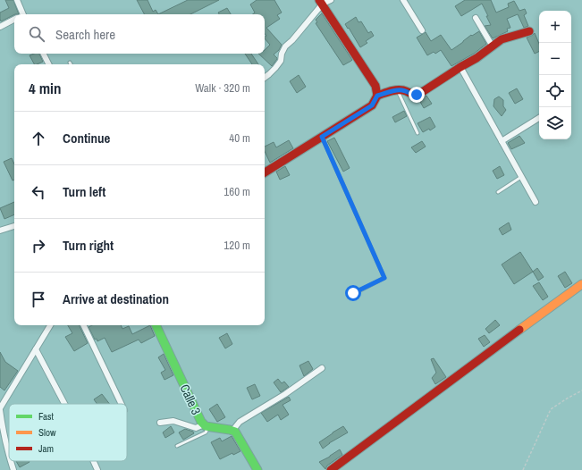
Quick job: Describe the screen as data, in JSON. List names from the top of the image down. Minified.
{"streets":{"street":["Calle 3"]},"legend":["Fast","Slow","Jam"],"page":{"map_buttons":["+","−"],"search":"Search here","heading":["4 min","Walk · 320 m"],"list":[["Continue","40 m"],["Turn left","160 m"],["Turn right","120 m"],"Arrive at destination"]}}
